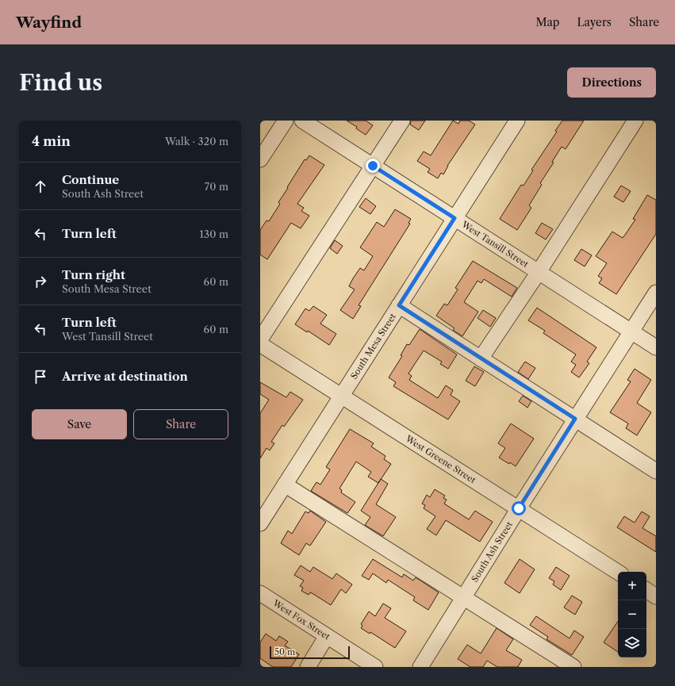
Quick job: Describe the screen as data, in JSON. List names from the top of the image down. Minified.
{"streets":{"street":["West Tansill Street","South Mesa Street","West Greene Street","South Ash Street","West Fox Street"]},"crossings":[["West Tansill Street","South Mesa Street"],["West Tansill Street","South Ash Street"],["South Mesa Street","West Greene Street"],["West Greene Street","South Ash Street"]],"scale_bar":"50 m","page":{"header":"Wayfind","nav":["Map","Layers","Share"],"buttons":["Directions",["Save","Share"]],"title":"Find us","heading":["4 min","Walk · 320 m"],"list":[["Continue","South Ash Street","70 m"],["Turn left","130 m"],["Turn right","South Mesa Street","60 m"],["Turn left","West Tansill Street","60 m"],"Arrive at destination"],"map_buttons":["+","−"],"scale":"50 m"}}
